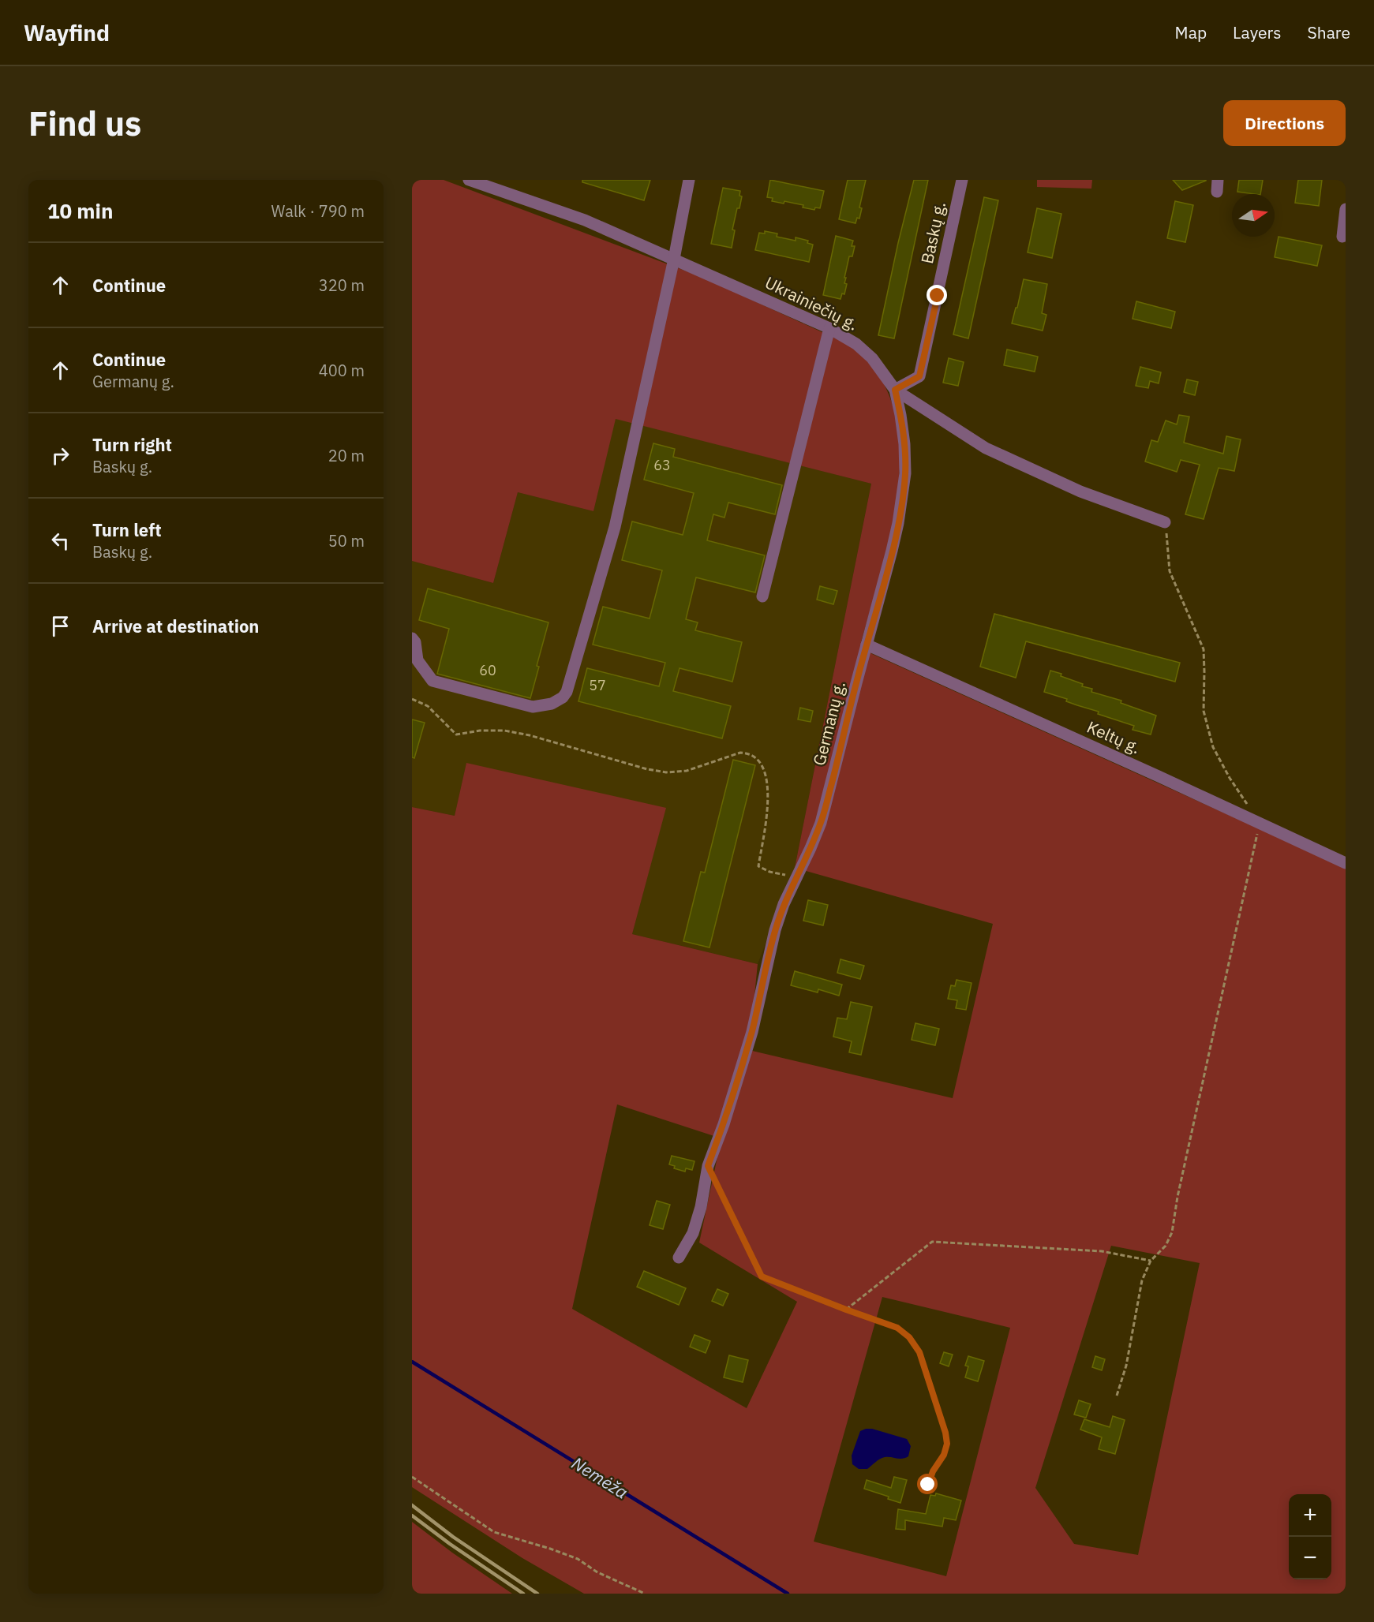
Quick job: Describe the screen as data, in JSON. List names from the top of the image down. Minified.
{"streets":{"street":["Baskų g.","Ukrainiečių g.","Germanų g.","Keltų g."]},"crossings":[["Baskų g.","Ukrainiečių g."],["Baskų g.","Germanų g."],["Ukrainiečių g.","Germanų g."],["Germanų g.","Keltų g."]],"water":["Nemėža"],"house_numbers":["63","60","57"],"north":"right","page":{"header":"Wayfind","nav":["Map","Layers","Share"],"buttons":"Directions","title":"Find us","heading":["10 min","Walk · 790 m"],"list":[["Continue","320 m"],["Continue","Germanų g.","400 m"],["Turn right","Baskų g.","20 m"],["Turn left","Baskų g.","50 m"],"Arrive at destination"],"map_buttons":["+","−"]}}
